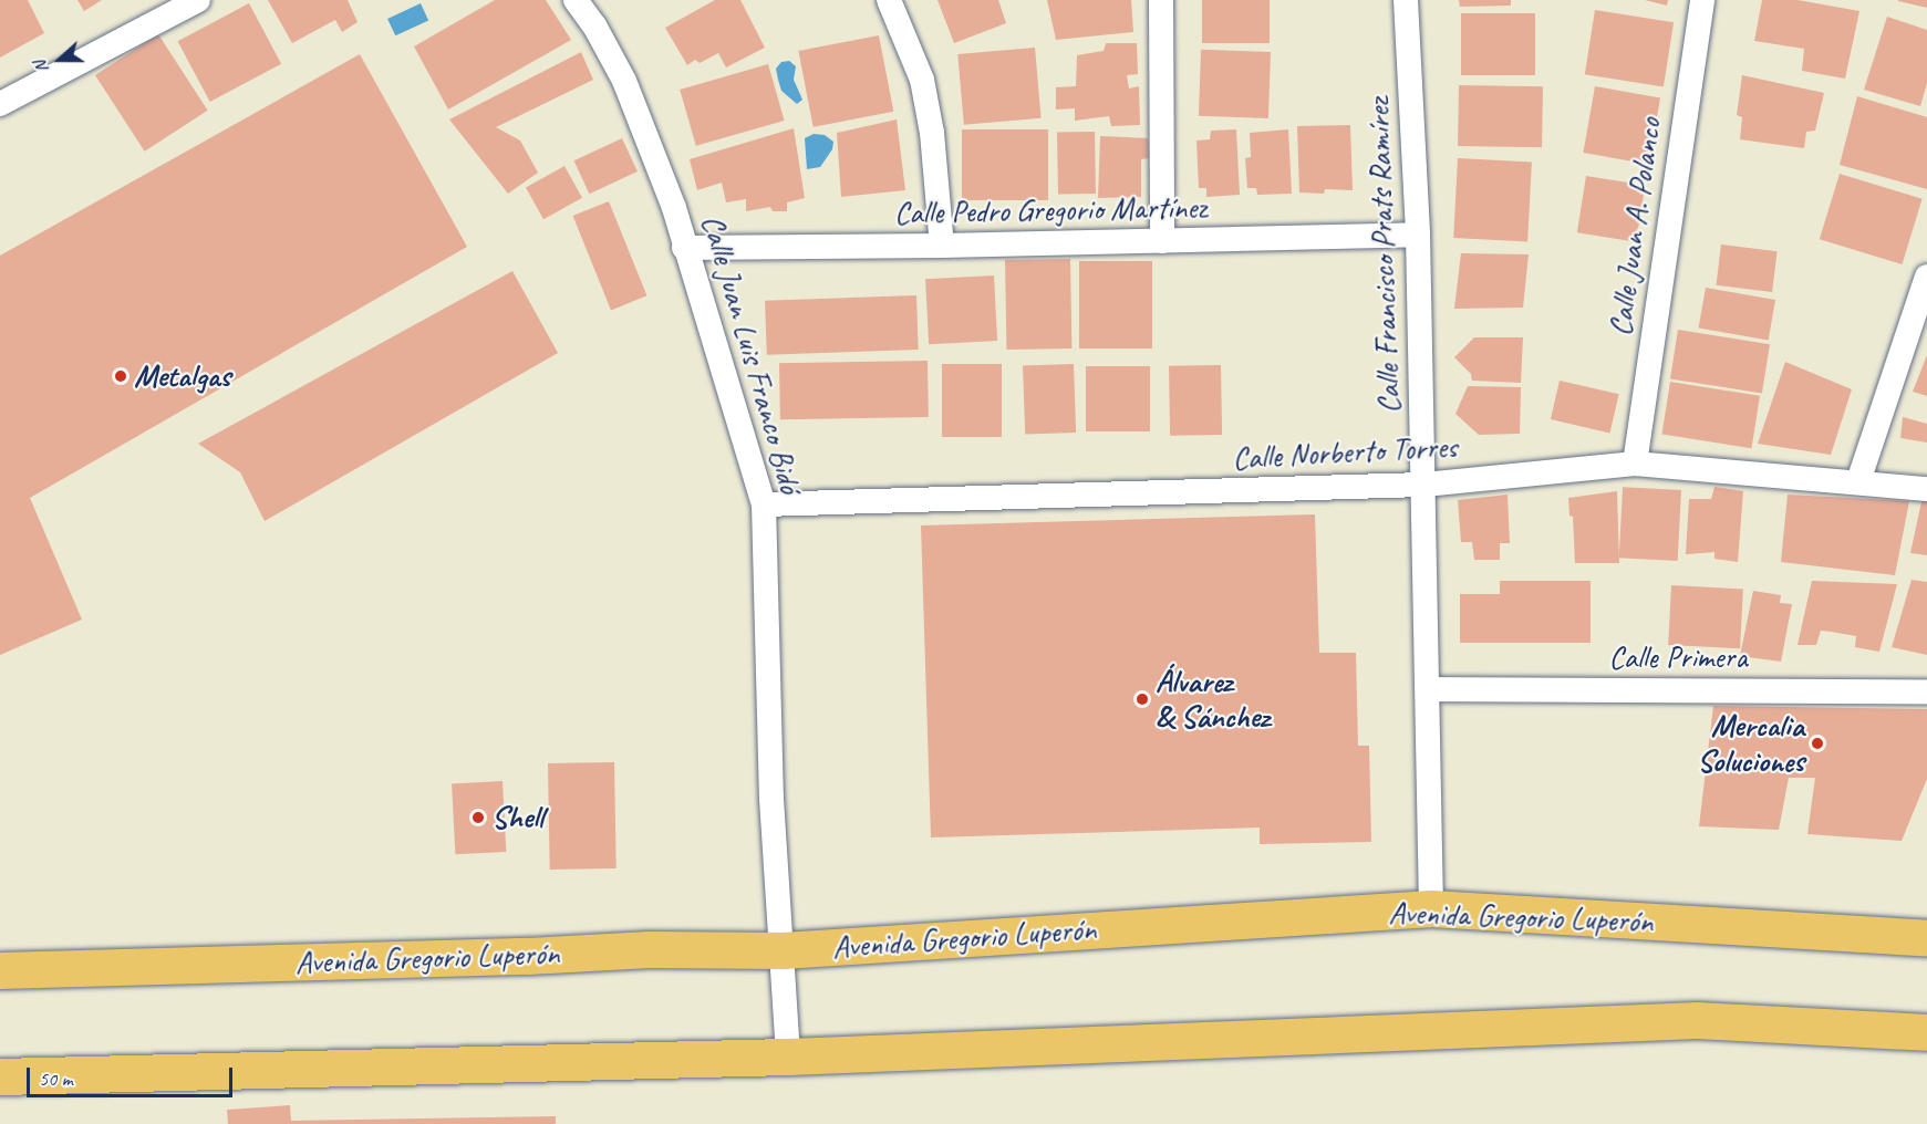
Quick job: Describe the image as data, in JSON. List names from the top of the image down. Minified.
{"streets":{"main road":["Avenida Gregorio Luperón"],"street":["Calle Pedro Gregorio Martínez","Calle Juan A. Polanco","Calle Francisco Prats Ramírez","Calle Juan Luis Franco Bidó","Calle Norberto Torres","Calle Primera"]},"crossings":[["Calle Pedro Gregorio Martínez","Calle Francisco Prats Ramírez"],["Calle Pedro Gregorio Martínez","Calle Juan Luis Franco Bidó"],["Calle Juan A. Polanco","Calle Norberto Torres"],["Calle Francisco Prats Ramírez","Calle Norberto Torres"],["Calle Francisco Prats Ramírez","Calle Primera"],["Calle Francisco Prats Ramírez","Avenida Gregorio Luperón"],["Calle Juan Luis Franco Bidó","Calle Norberto Torres"],["Calle Juan Luis Franco Bidó","Avenida Gregorio Luperón"]],"places":["Metalgas","Álvarez & Sánchez","Mercalia Soluciones","Shell"],"scale_bar":"50 m","north":"left"}
